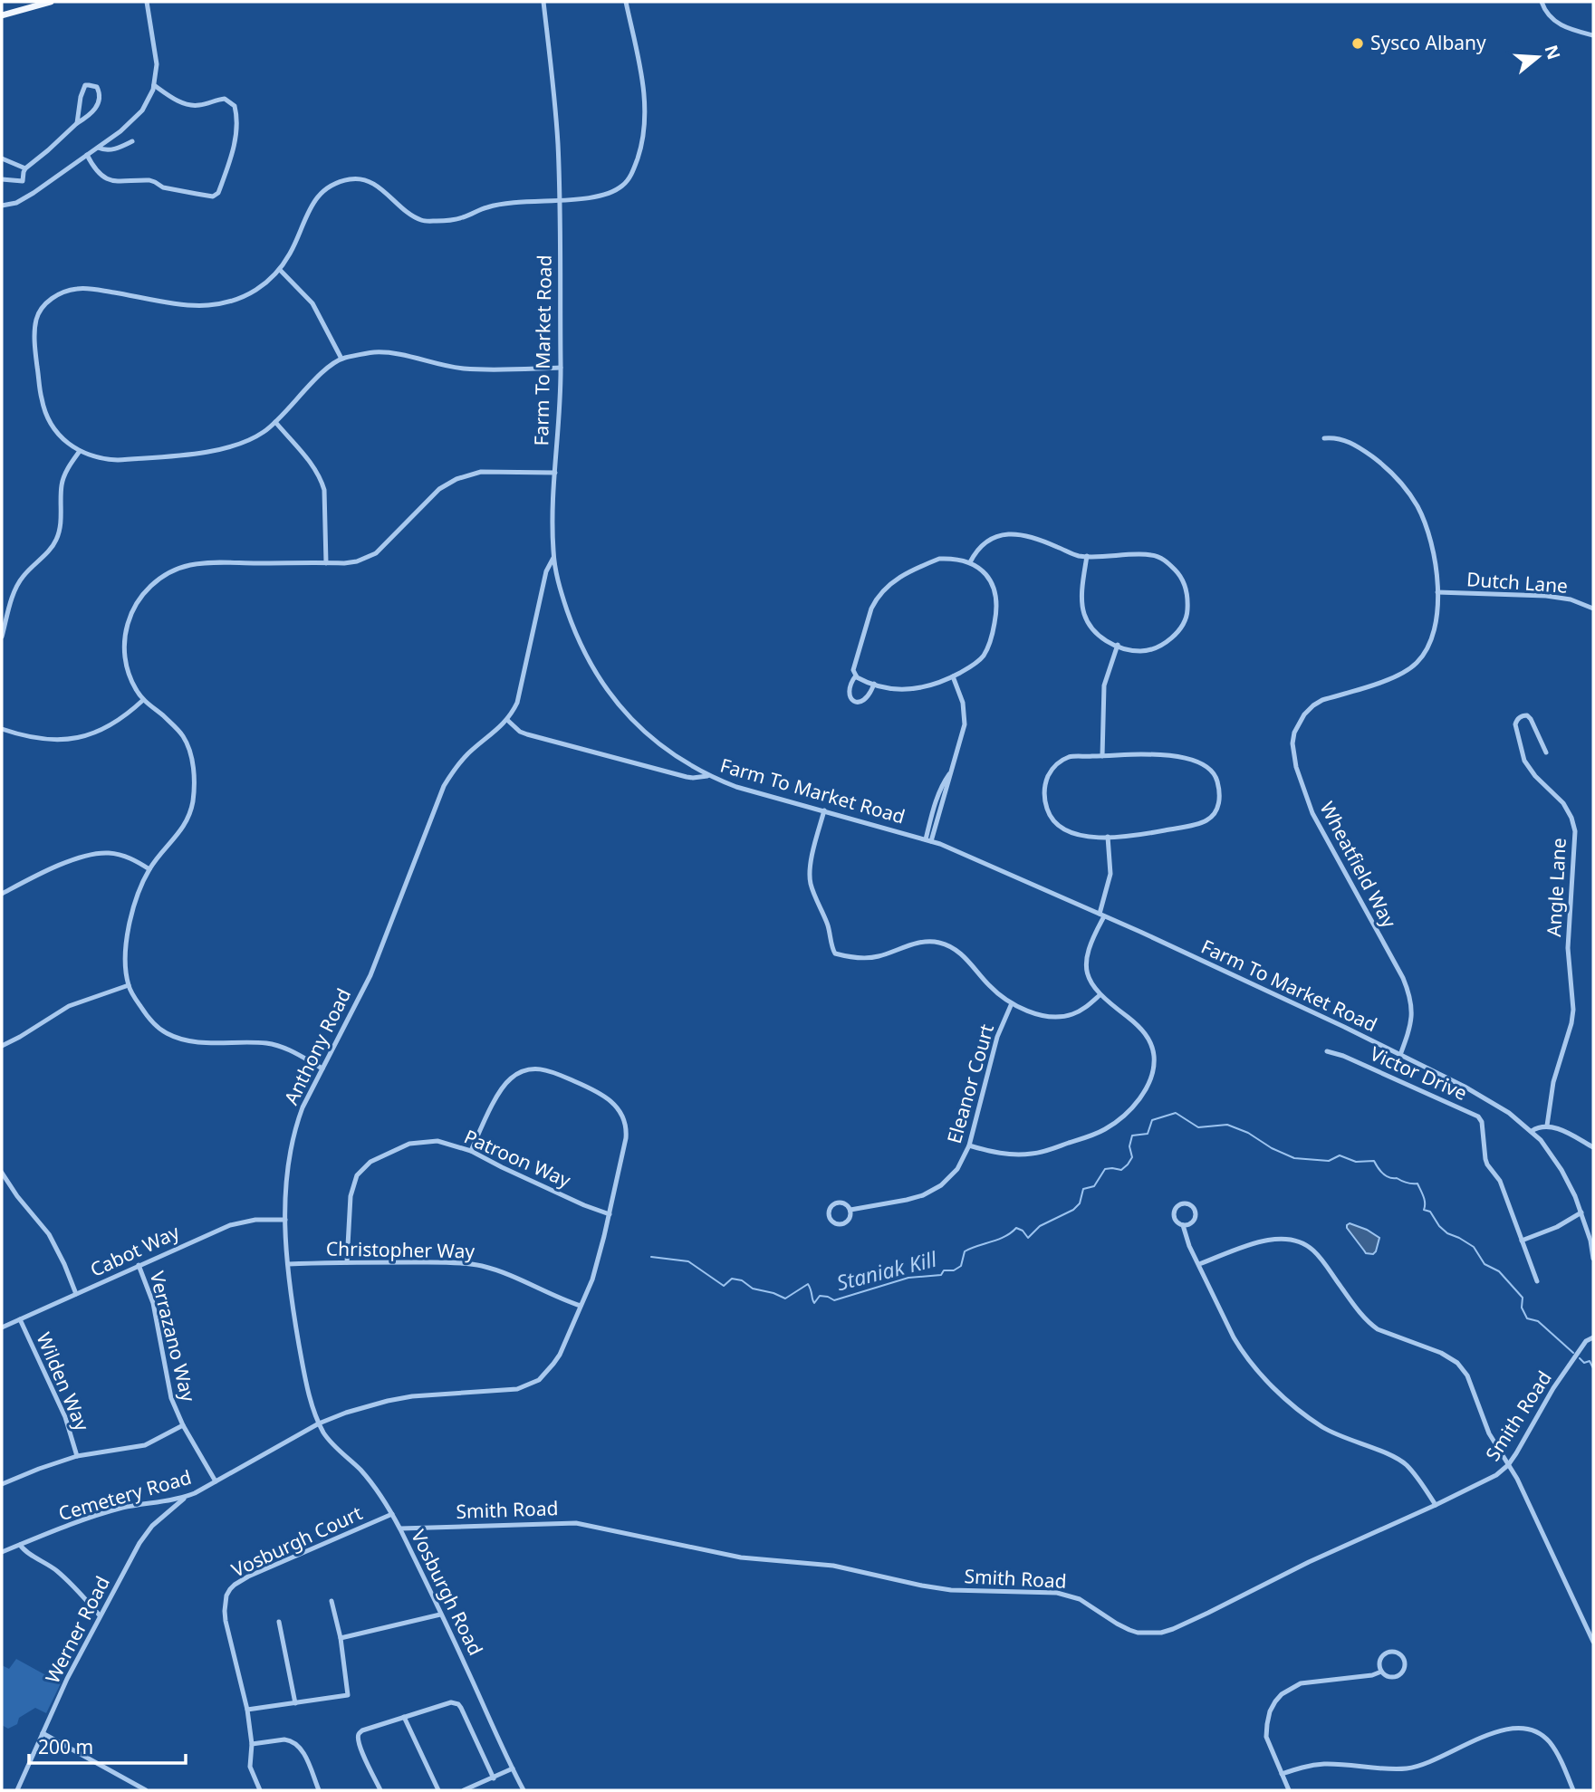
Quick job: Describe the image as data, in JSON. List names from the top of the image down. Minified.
{"streets":{"street":["Farm To Market Road","Dutch Lane","Wheatfield Way","Angle Lane","Anthony Road","Victor Drive","Eleanor Court","Patroon Way","Christopher Way","Cabot Way","Verrazano Way","Wilden Way","Smith Road","Cemetery Road","Vosburgh Court","Vosburgh Road","Werner Road"]},"crossings":[["Farm To Market Road","Wheatfield Way"],["Farm To Market Road","Anthony Road"],["Dutch Lane","Wheatfield Way"],["Anthony Road","Christopher Way"],["Anthony Road","Cabot Way"],["Anthony Road","Cemetery Road"],["Anthony Road","Vosburgh Road"],["Patroon Way","Christopher Way"],["Patroon Way","Cemetery Road"],["Christopher Way","Cemetery Road"],["Cabot Way","Verrazano Way"],["Cabot Way","Wilden Way"],["Verrazano Way","Cemetery Road"],["Smith Road","Vosburgh Road"],["Cemetery Road","Vosburgh Road"],["Cemetery Road","Werner Road"],["Vosburgh Court","Vosburgh Road"]],"water":["Staniak Kill"],"places":["Sysco Albany"],"scale_bar":"200 m","north":"right"}
